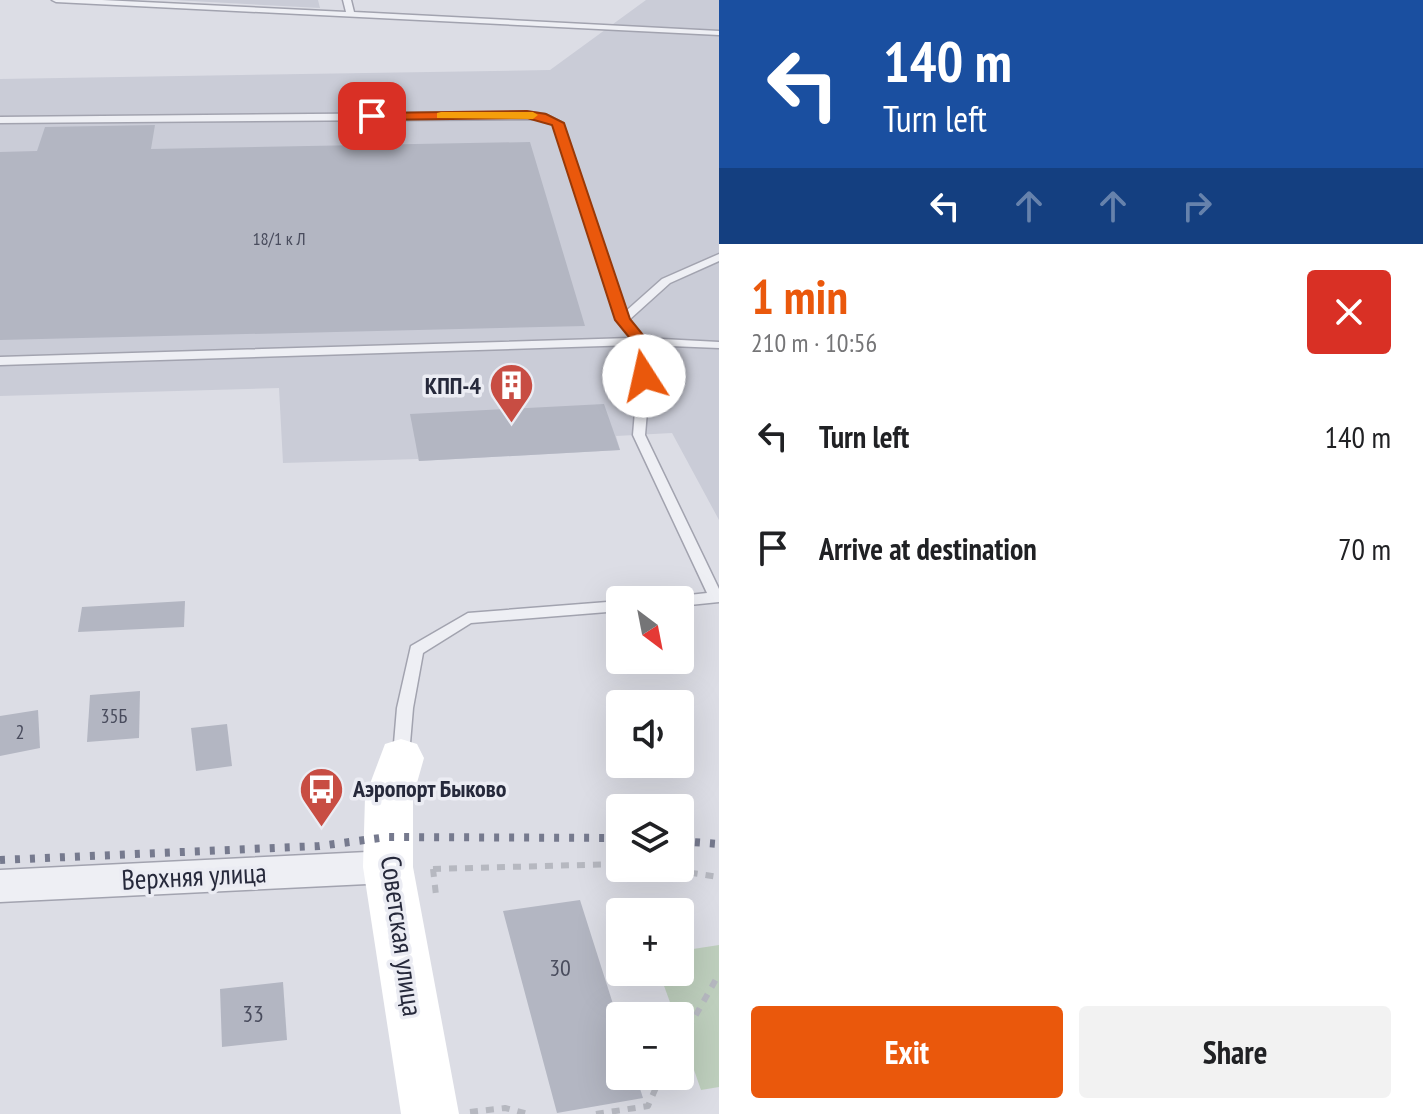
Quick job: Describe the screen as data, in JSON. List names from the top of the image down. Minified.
{"streets":{"street":["Верхняя улица","Советская улица"]},"crossings":[["Верхняя улица","Советская улица"]],"places":{"building":["КПП-4"],"bus stop":["Аэропорт Быково"]},"house_numbers":["18/1 к Л","35Б","2","30","33"],"north":"bottom right","page":{"turn":["140 m","Turn left"],"heading":["1 min","210 m · 10:56"],"list":[{"name":"Turn left","value":"140 m"},{"name":"Arrive at destination","value":"70 m"}],"map_buttons":["+","−"],"buttons":["Exit","Share"]}}
